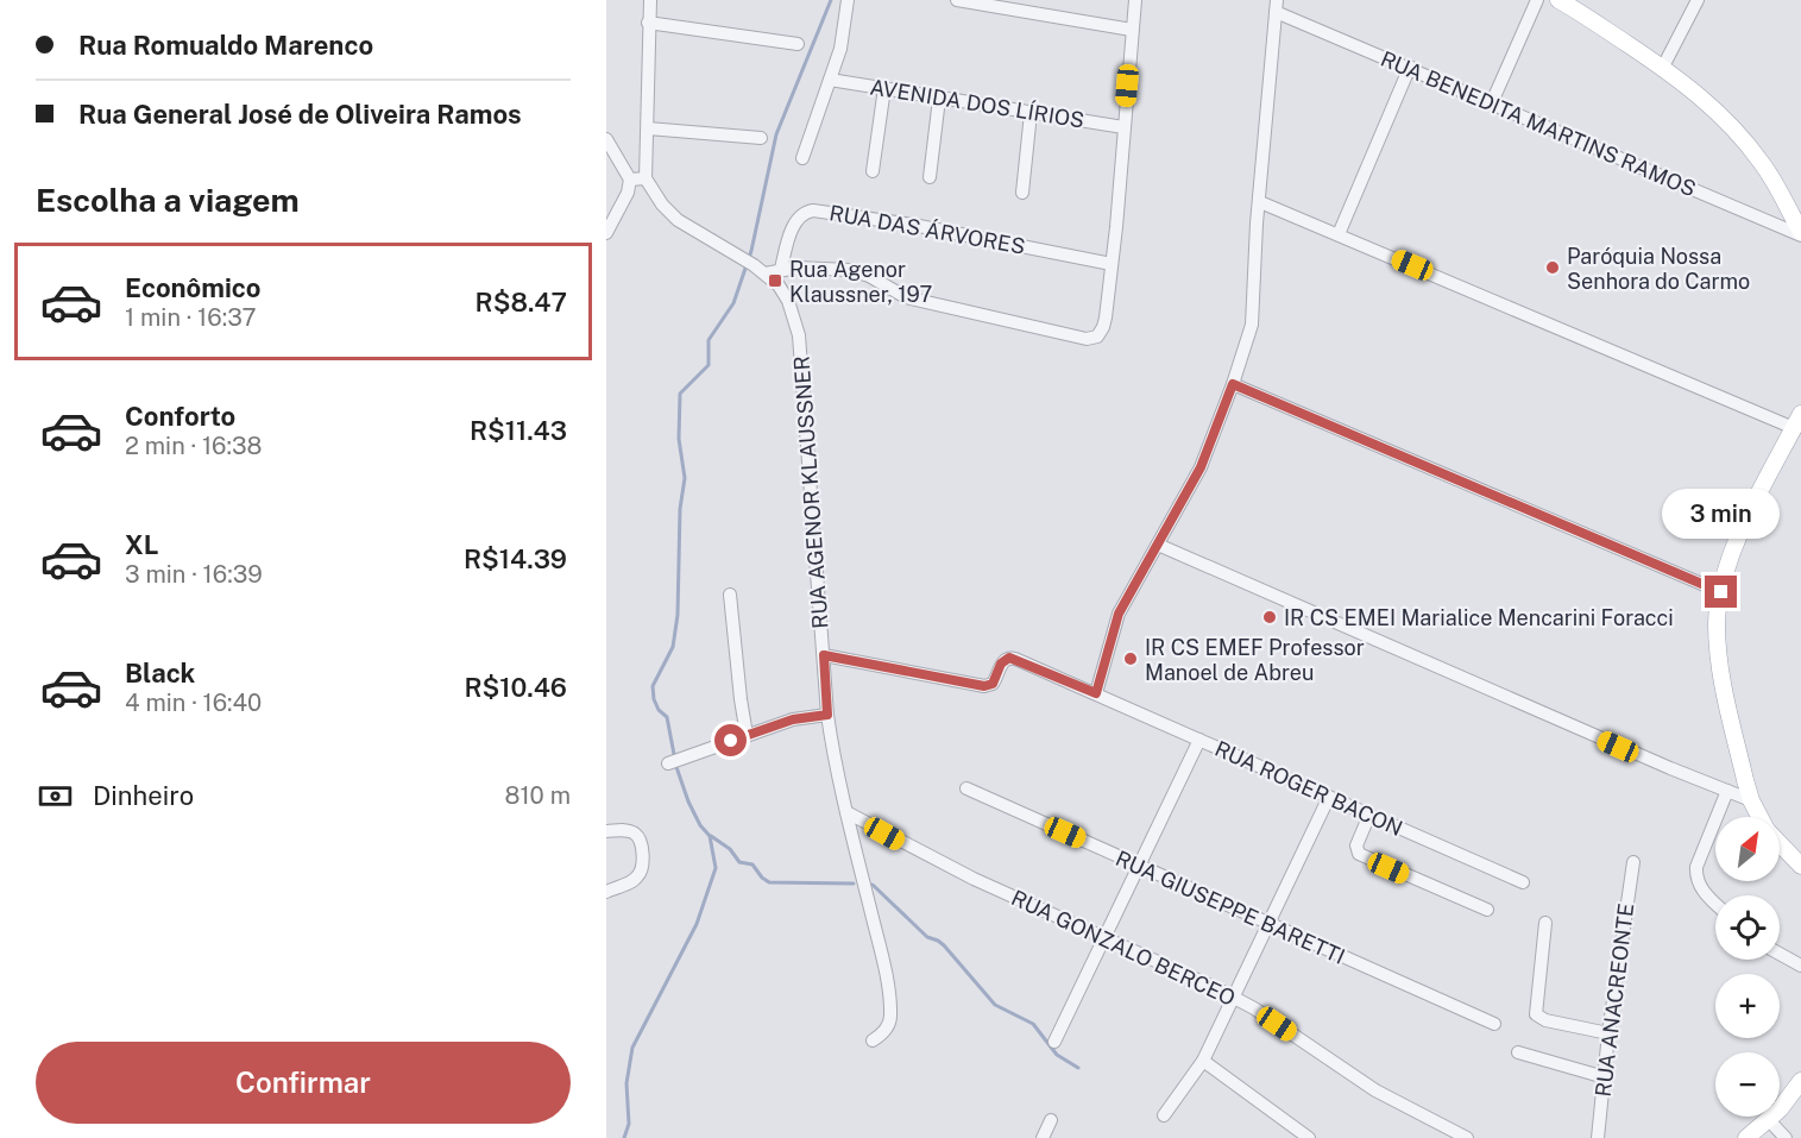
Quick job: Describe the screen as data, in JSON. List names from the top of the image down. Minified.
{"streets":{"street":["AVENIDA DOS LÍRIOS","RUA BENEDITA MARTINS RAMOS","RUA DAS ÁRVORES","RUA AGENOR KLAUSSNER","RUA ROGER BACON","RUA GIUSEPPE BARETTI","RUA GONZALO BERCEO","RUA ANACREONTE"]},"crossings":[["RUA AGENOR KLAUSSNER","RUA ROGER BACON"],["RUA AGENOR KLAUSSNER","RUA GONZALO BERCEO"]],"places":{"other":["Paróquia Nossa Senhora do Carmo","IR CS EMEI Marialice Mencarini Foracci","IR CS EMEF Professor Manoel de Abreu"],"transit":["Rua Agenor Klaussner, 197"]},"north":"top right","page":{"banner":["Rua Romualdo Marenco","Rua General José de Oliveira Ramos"],"heading":"Escolha a viagem","list":[{"name":"Econômico","note":"1 min · 16:37","value":"R$8.47"},{"name":"Conforto","note":"2 min · 16:38","value":"R$11.43"},{"name":"XL","note":"3 min · 16:39","value":"R$14.39"},{"name":"Black","note":"4 min · 16:40","value":"R$10.46"}],"bubble":"3 min","pay":["Dinheiro","810 m"],"map_buttons":["+","−"],"buttons":"Confirmar"}}
